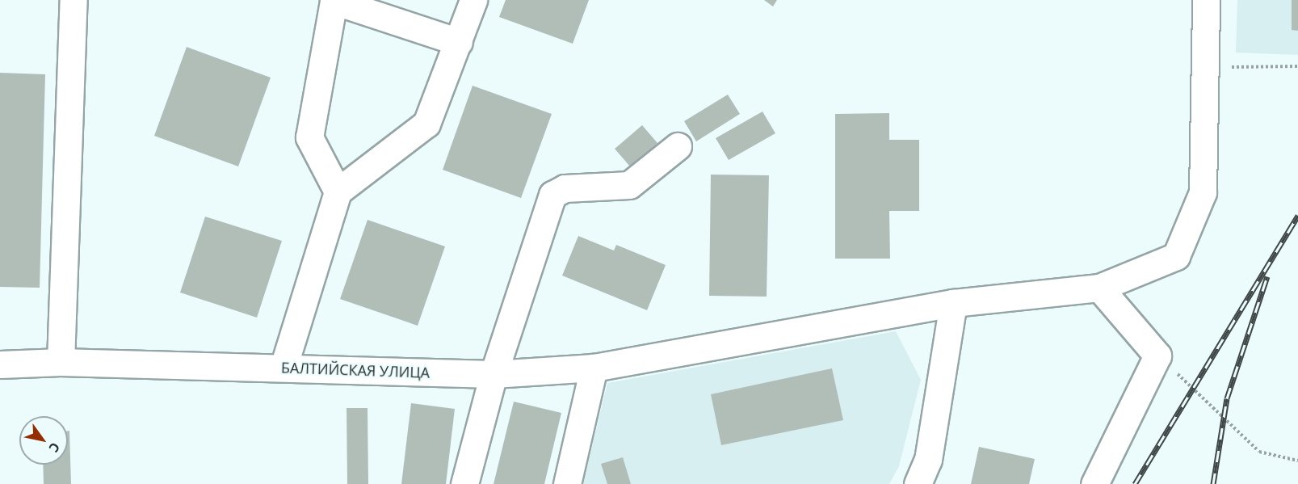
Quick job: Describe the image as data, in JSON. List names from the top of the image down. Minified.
{"streets":{"street":["БАЛТИЙСКАЯ УЛИЦА"]},"north":"bottom right"}
